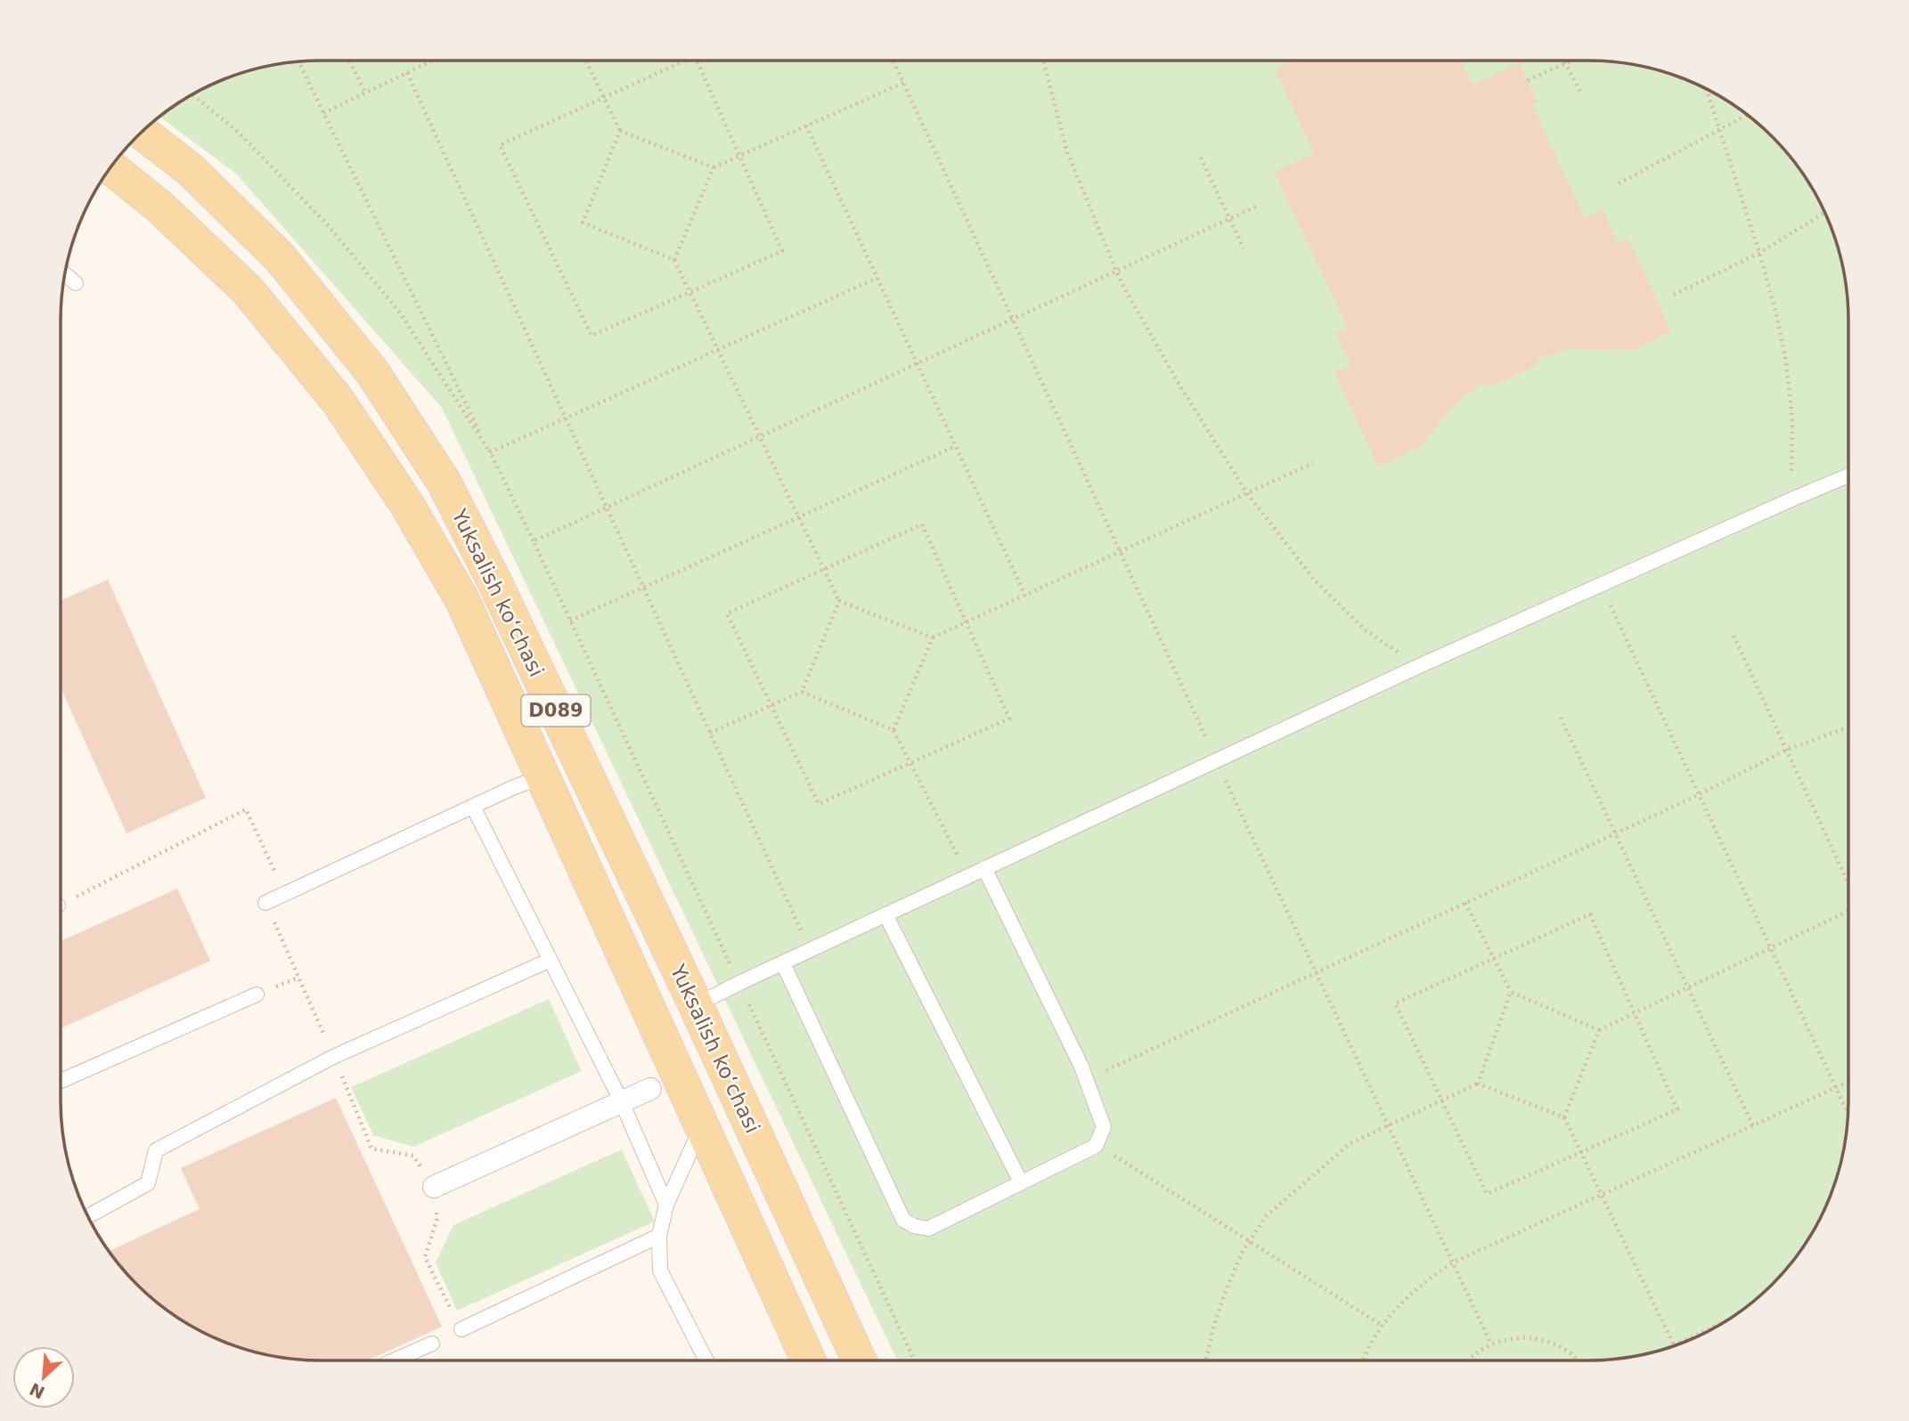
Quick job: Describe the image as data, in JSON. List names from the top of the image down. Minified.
{"streets":{"main road":["Yuksalish koʻchasi","D089"]},"north":"bottom left"}
